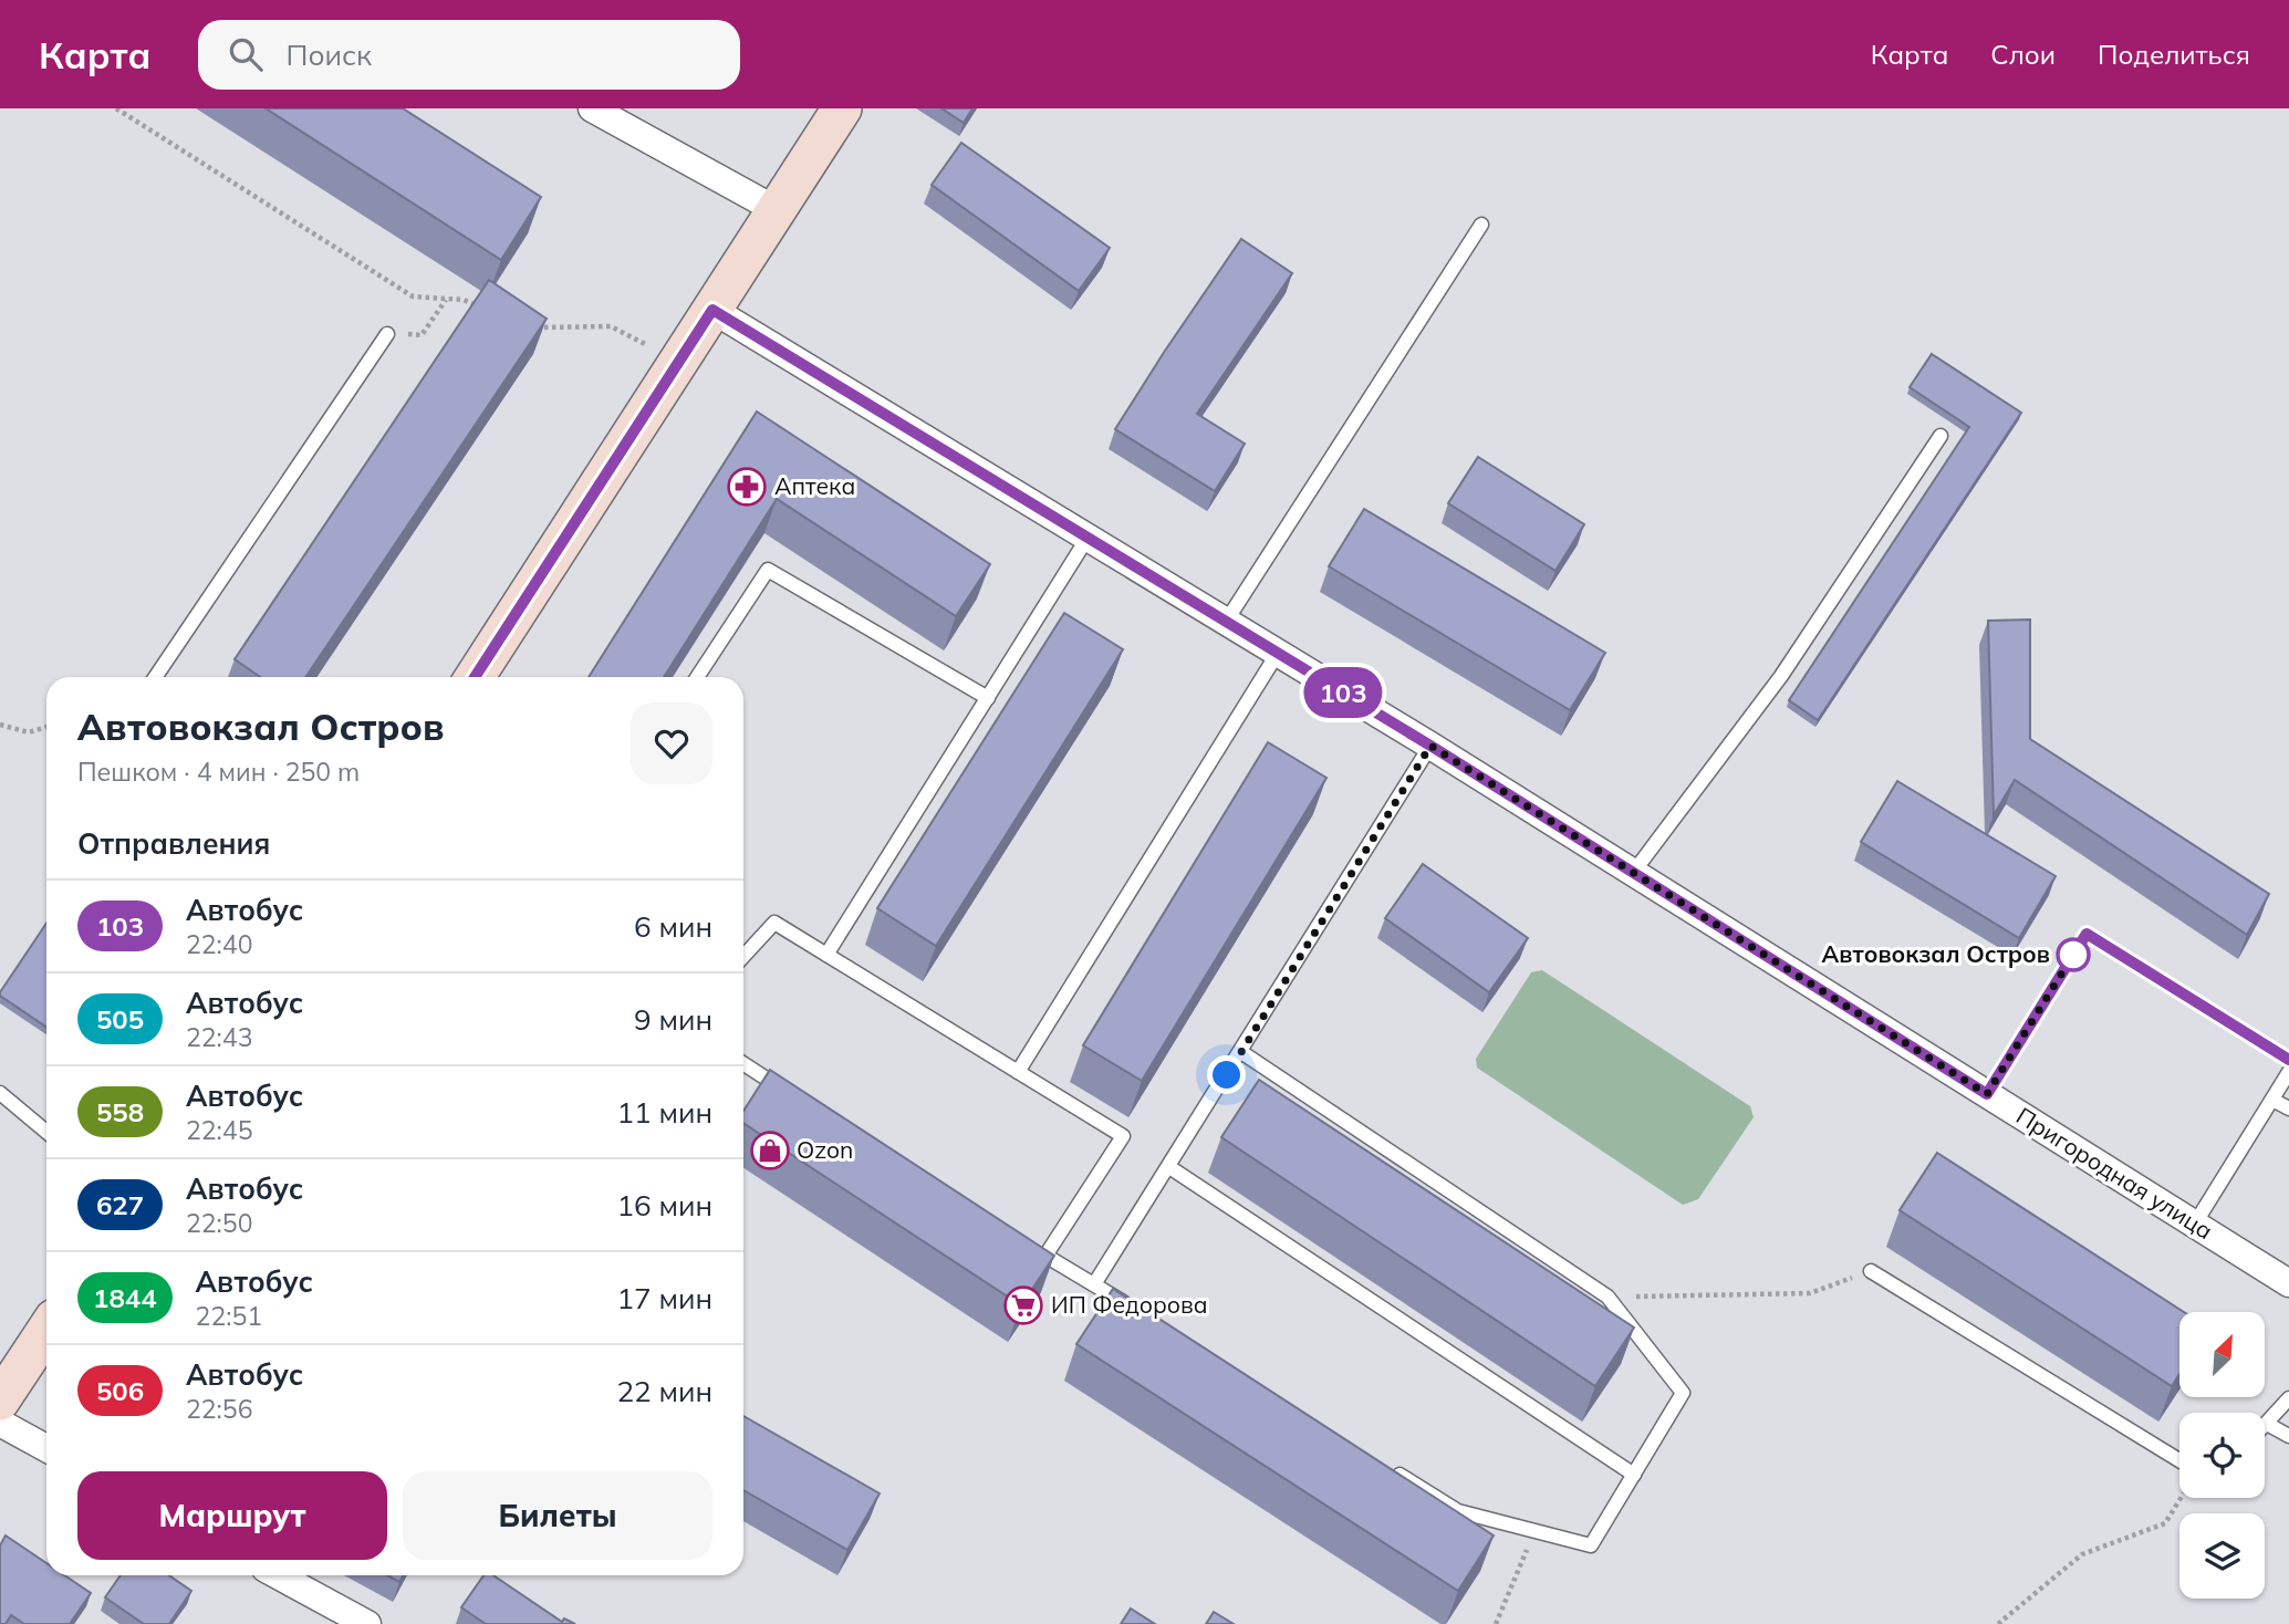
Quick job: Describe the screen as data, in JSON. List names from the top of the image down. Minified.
{"streets":{"street":["Пригородная улица"]},"places":{"pharmacy":["Аптека"],"other":["Автовокзал Остров"],"shop":["Ozon"],"supermarket":["ИП Федорова"]},"lines":["bus line 103"],"north":"top right","page":{"header":"Карта","search":"Поиск","nav":["Карта","Слои","Поделиться"],"on_map":"103","heading":[["Автовокзал Остров","Пешком · 4 мин · 250 m"],"Отправления"],"list":[{"mark":"103","name":"Автобус","note":"22:40","value":"6 мин"},{"mark":"505","name":"Автобус","note":"22:43","value":"9 мин"},{"mark":"558","name":"Автобус","note":"22:45","value":"11 мин"},{"mark":"627","name":"Автобус","note":"22:50","value":"16 мин"},{"mark":"1844","name":"Автобус","note":"22:51","value":"17 мин"},{"mark":"506","name":"Автобус","note":"22:56","value":"22 мин"}],"buttons":["Маршрут","Билеты"]}}
